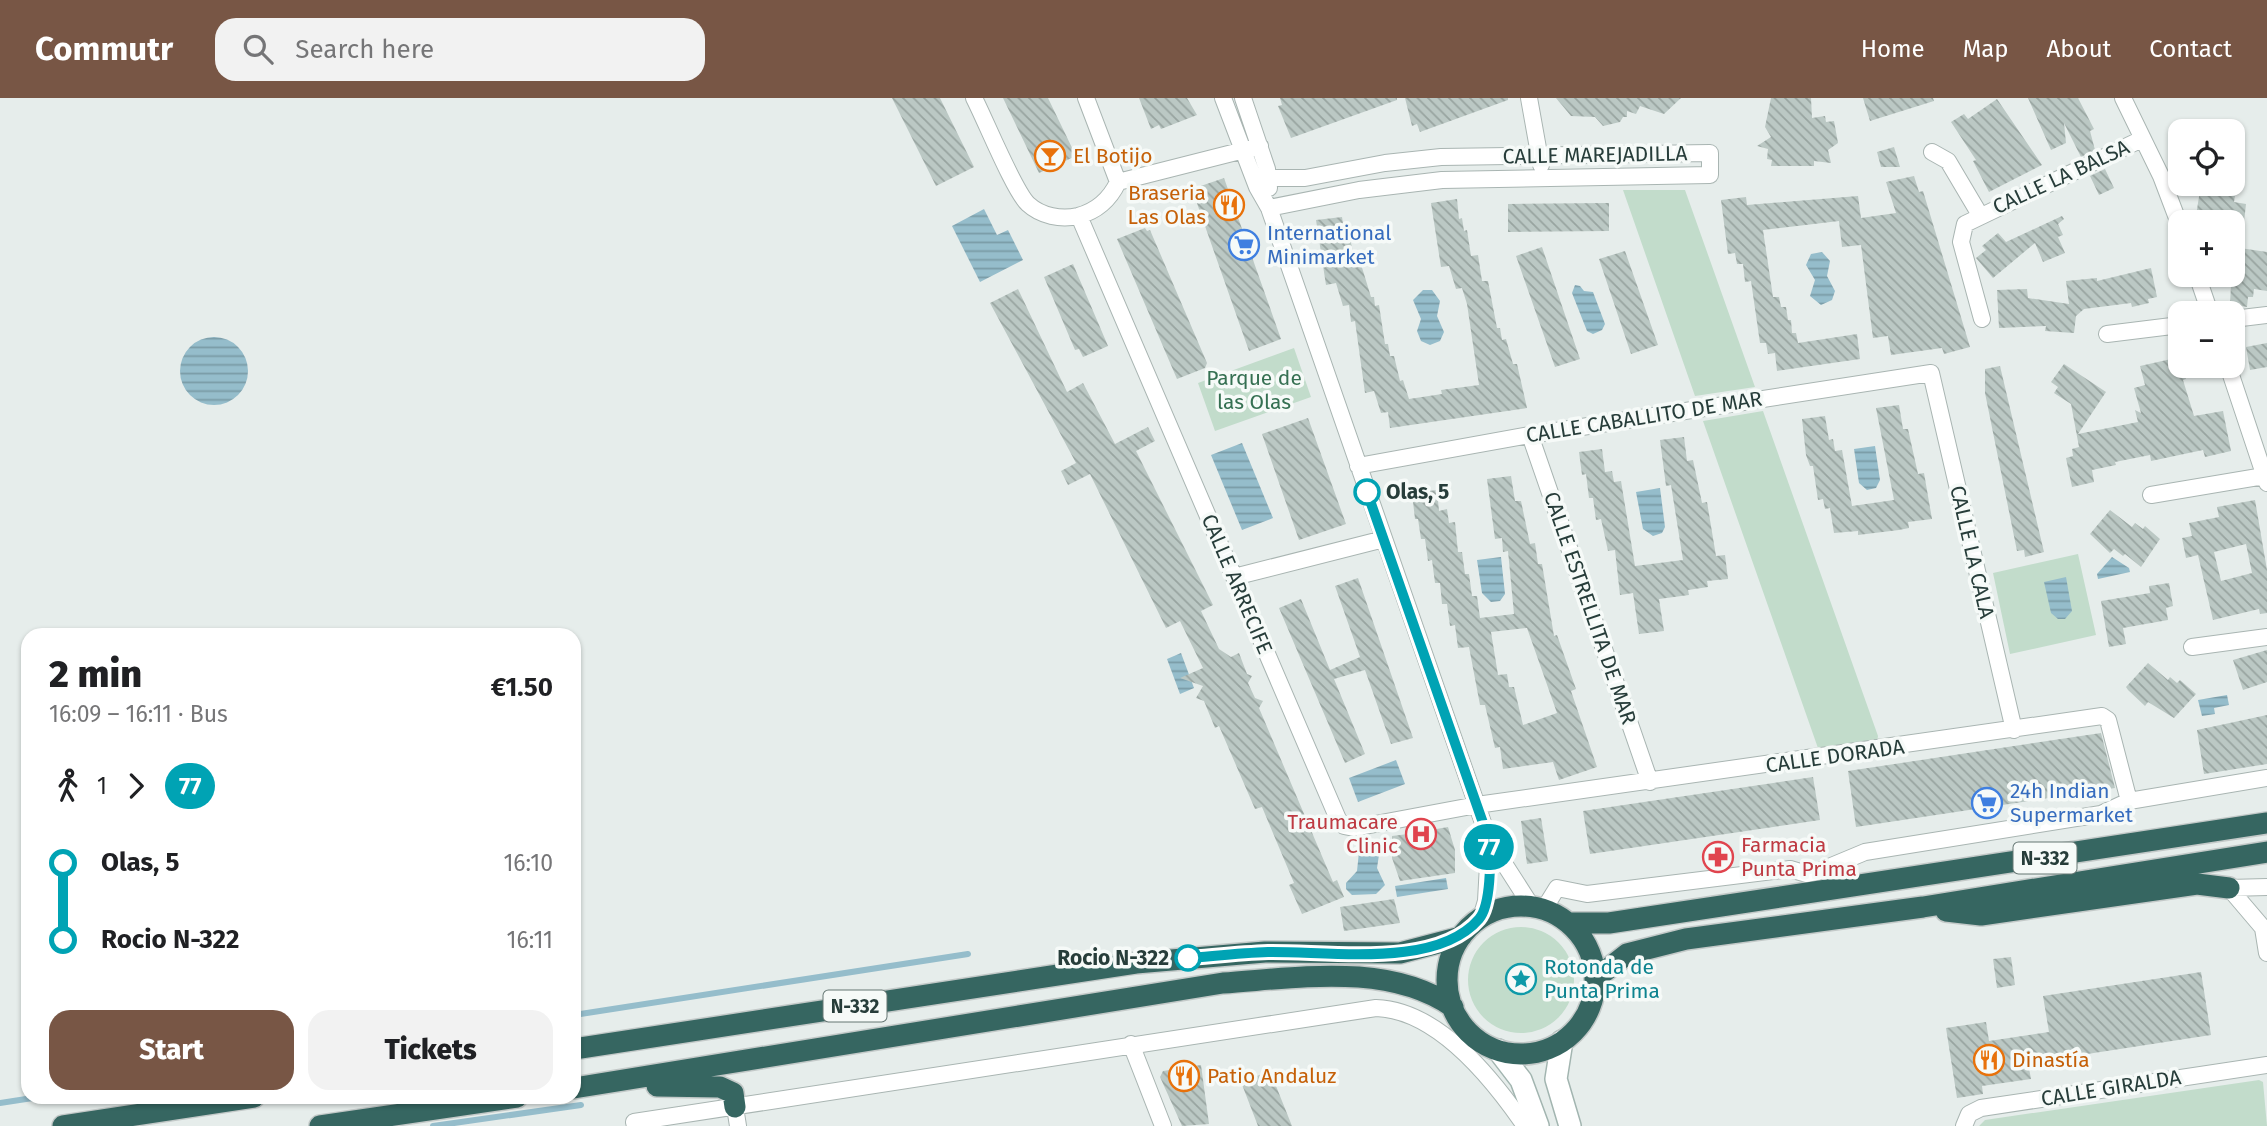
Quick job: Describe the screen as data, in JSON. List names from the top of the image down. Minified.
{"streets":{"highway":["N-332"],"street":["CALLE MAREJADILLA","CALLE LA BALSA","CALLE CABALLITO DE MAR","CALLE LA CALA","CALLE ARRECIFE","CALLE ESTRELLITA DE MAR","CALLE DORADA","CALLE GIRALDA"]},"crossings":[["CALLE CABALLITO DE MAR","CALLE LA CALA"],["CALLE CABALLITO DE MAR","CALLE ESTRELLITA DE MAR"],["CALLE LA CALA","CALLE DORADA"],["CALLE ARRECIFE","CALLE DORADA"],["CALLE ESTRELLITA DE MAR","CALLE DORADA"]],"parks":["Parque de las Olas"],"places":{"bar":["El Botijo"],"restaurant":["Braseria Las Olas","Dinastía","Patio Andaluz"],"supermarket":["International Minimarket","24h Indian Supermarket"],"other":["Olas, 5","Rocio N-322"],"hospital":["Traumacare Clinic"],"pharmacy":["Farmacia Punta Prima"],"place":["Rotonda de Punta Prima"]},"lines":["bus line 77"],"page":{"header":"Commutr","search":"Search here","nav":["Home","Map","About","Contact"],"on_map":"77","map_buttons":["+","−"],"heading":["2 min","16:09 – 16:11 · Bus","€1.50"],"legs":["1","77"],"list":[{"name":"Olas, 5","value":"16:10"},{"name":"Rocio N-322","value":"16:11"}],"buttons":["Start","Tickets"]}}
